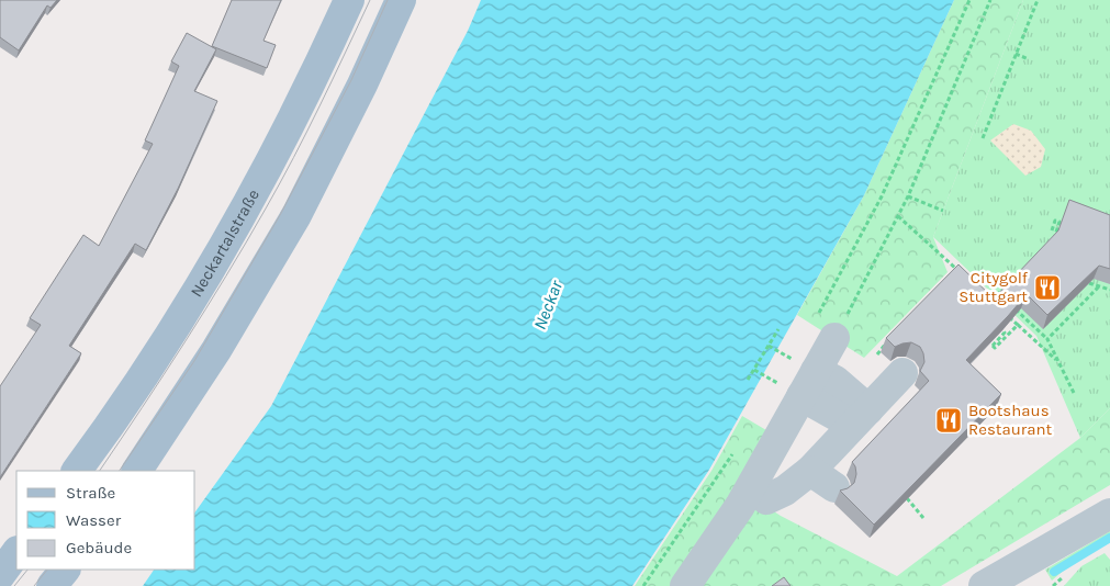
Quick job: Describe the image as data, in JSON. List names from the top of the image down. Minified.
{"streets":{"main road":["Neckartalstraße"]},"water":["Neckar"],"places":{"restaurant":["Citygolf Stuttgart","Bootshaus Restaurant"]},"legend":["Straße","Wasser","Gebäude"]}
